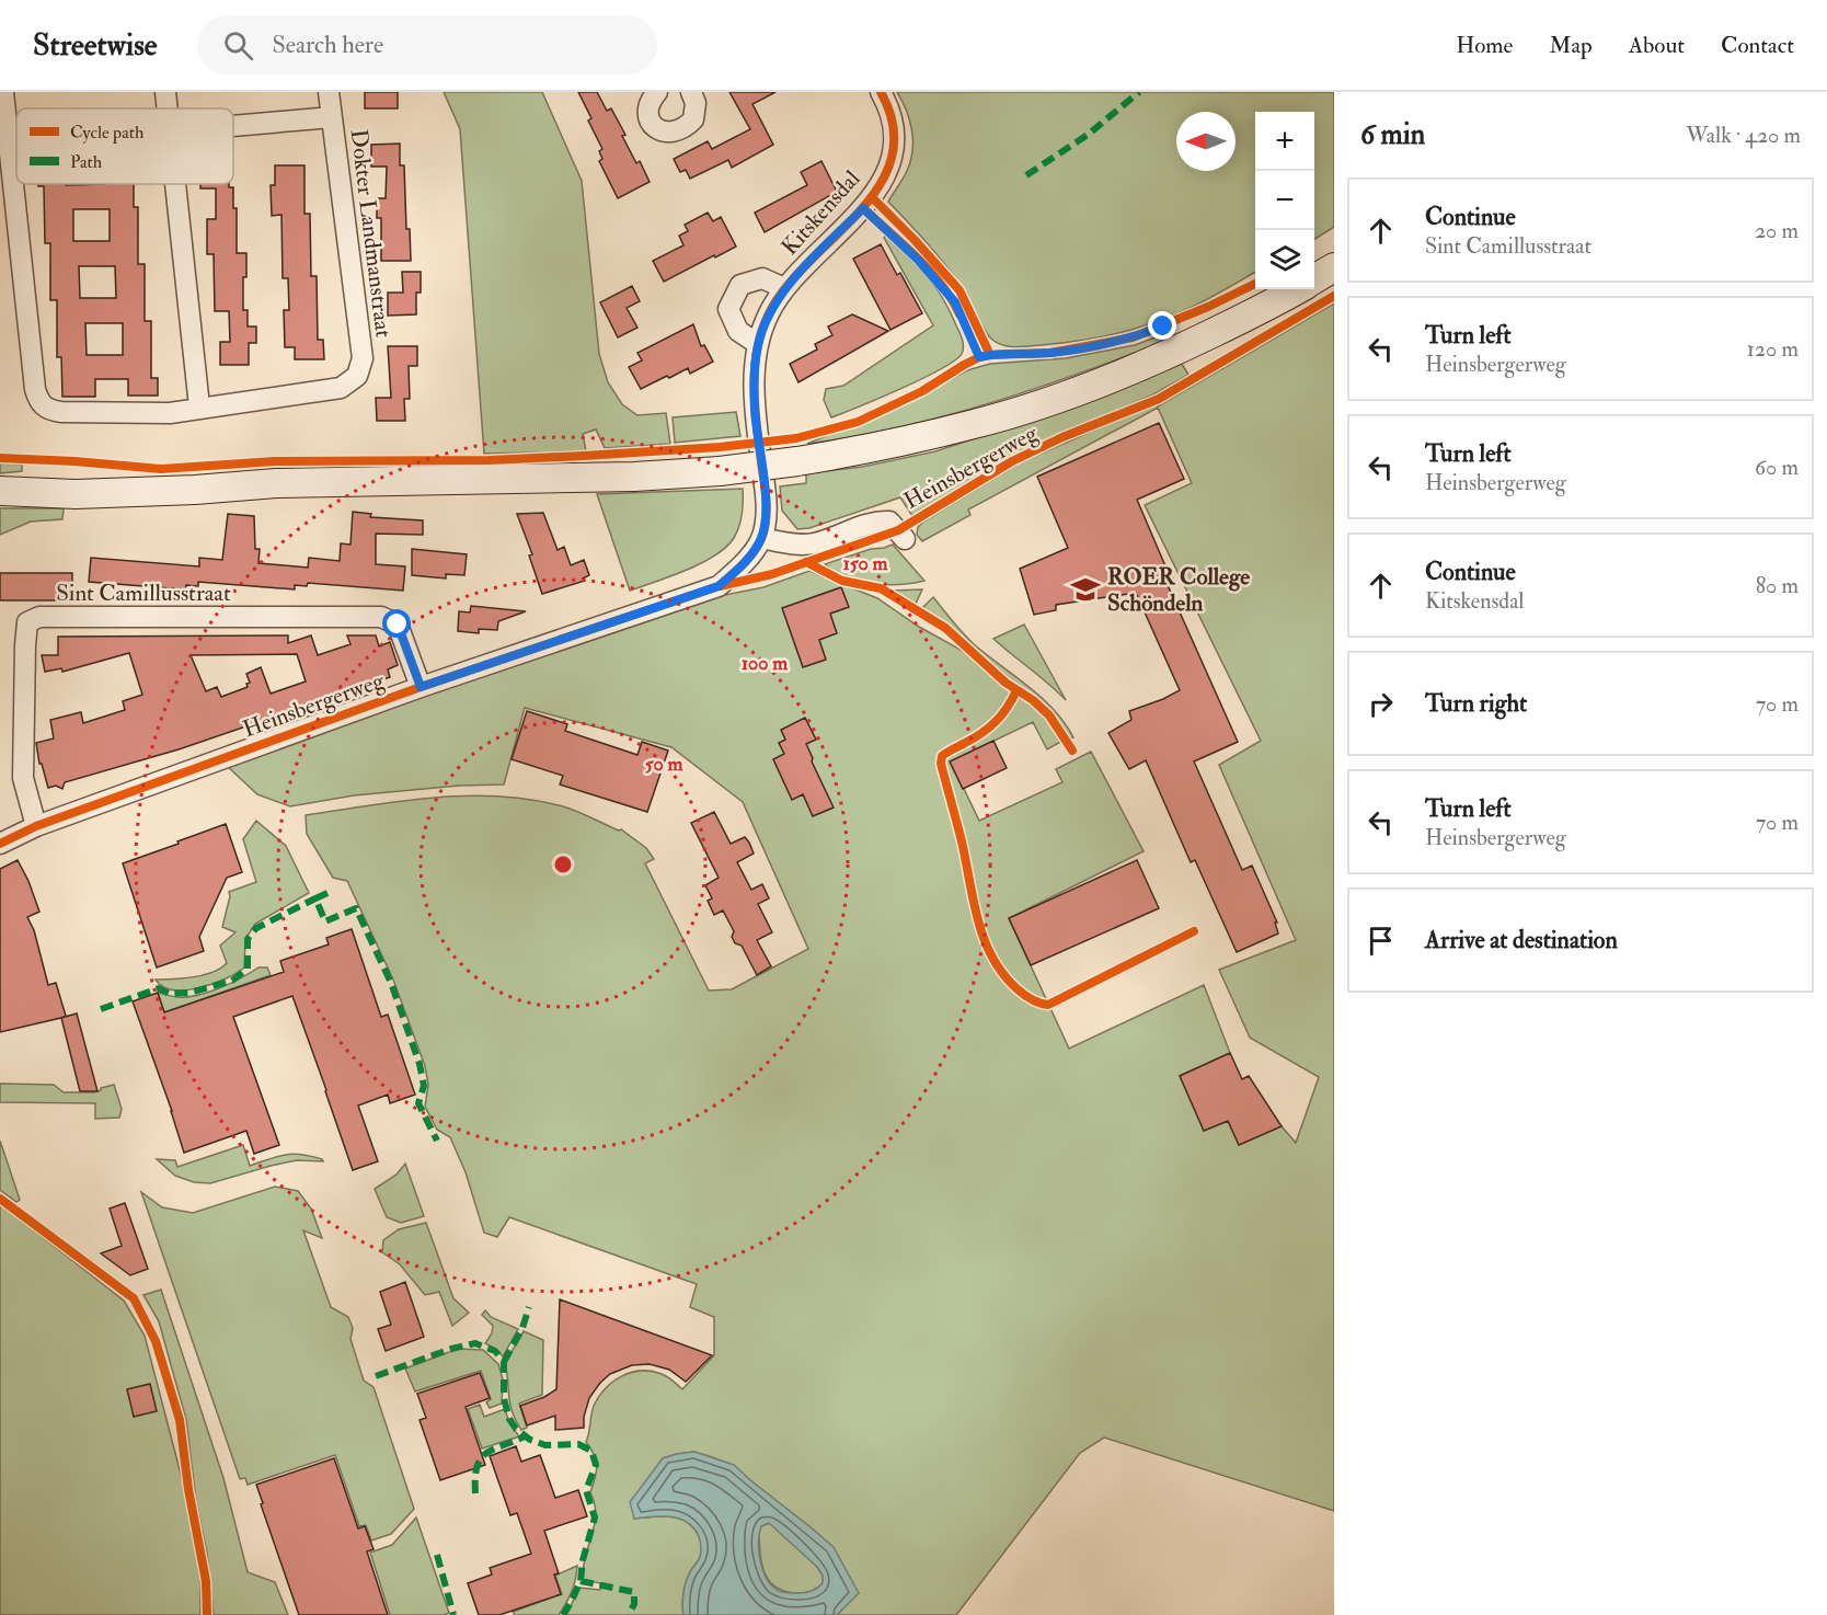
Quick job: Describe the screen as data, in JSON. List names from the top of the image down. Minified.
{"streets":{"main road":["Heinsbergerweg"],"street":["Kitskensdal","Dokter Landmanstraat","Sint Camillusstraat"]},"crossings":[["Kitskensdal","Heinsbergerweg"],["Heinsbergerweg","Sint Camillusstraat"]],"places":{"school or university":["ROER College Schöndeln"]},"legend":["Cycle path","Path"],"north":"left","page":{"header":"Streetwise","search":"Search here","nav":["Home","Map","About","Contact"],"heading":["6 min","Walk · 420 m"],"map_buttons":["+","−"],"list":[["Continue","Sint Camillusstraat","20 m"],["Turn left","Heinsbergerweg","120 m"],["Turn left","Heinsbergerweg","60 m"],["Continue","Kitskensdal","80 m"],["Turn right","70 m"],["Turn left","Heinsbergerweg","70 m"],"Arrive at destination"]},"rings":["150 m","100 m","50 m"]}
